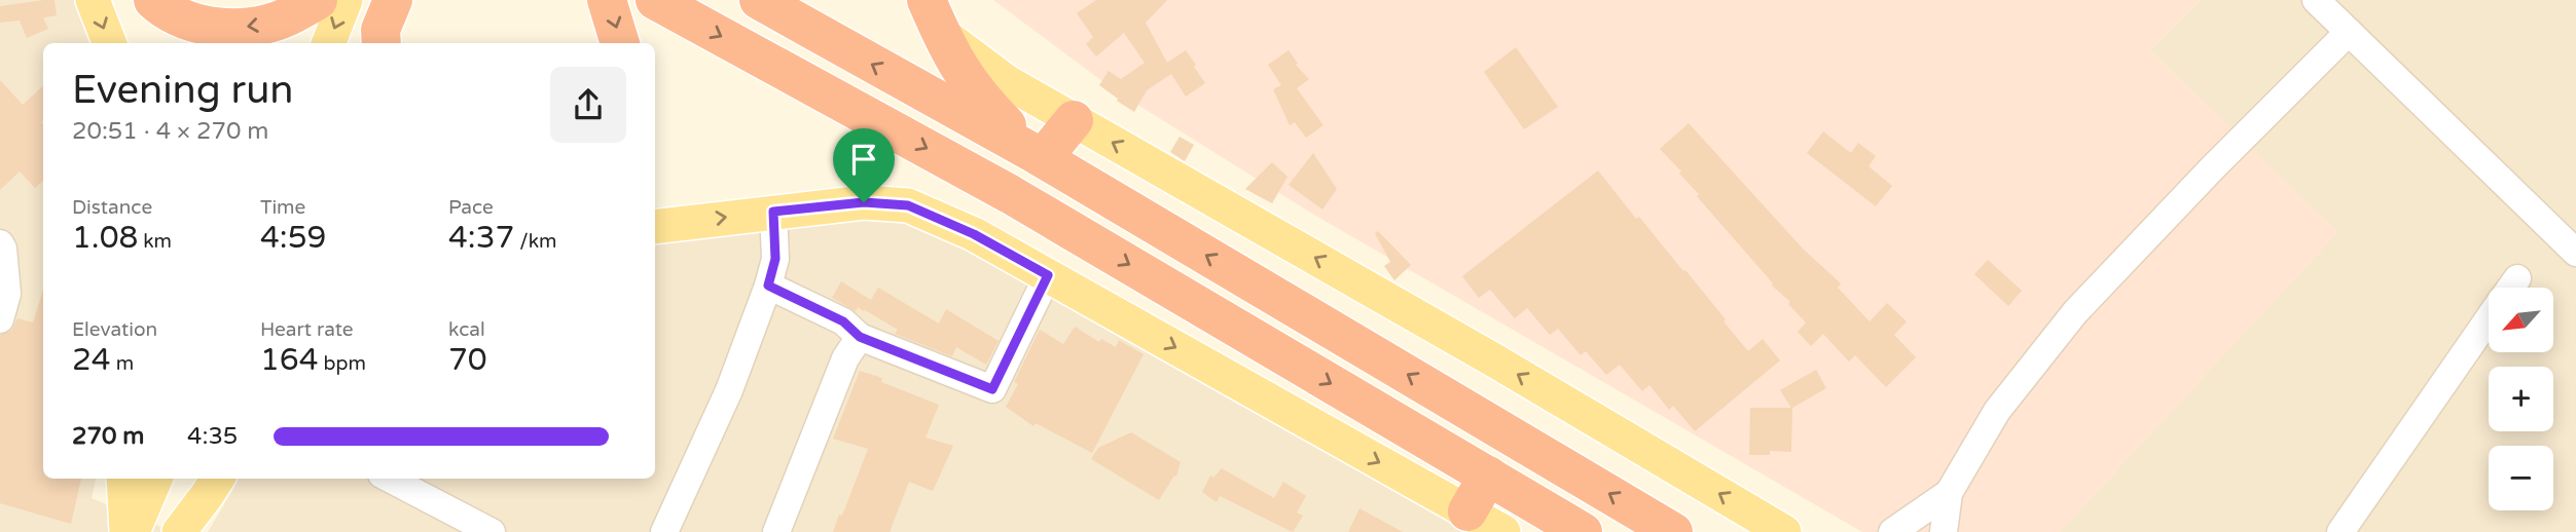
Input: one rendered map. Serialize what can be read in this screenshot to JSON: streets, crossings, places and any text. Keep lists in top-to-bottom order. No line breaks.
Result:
{"north":"bottom left","page":{"heading":["Evening run","20:51 · 4 × 270 m"],"stats":[["Distance","1.08 km"],["Time","4:59"],["Pace","4:37 /km"],["Elevation","24 m"],["Heart rate","164 bpm"],["kcal","70"]],"map_buttons":["+","−"],"list":[{"name":"270 m","note":"4:35"}]}}
